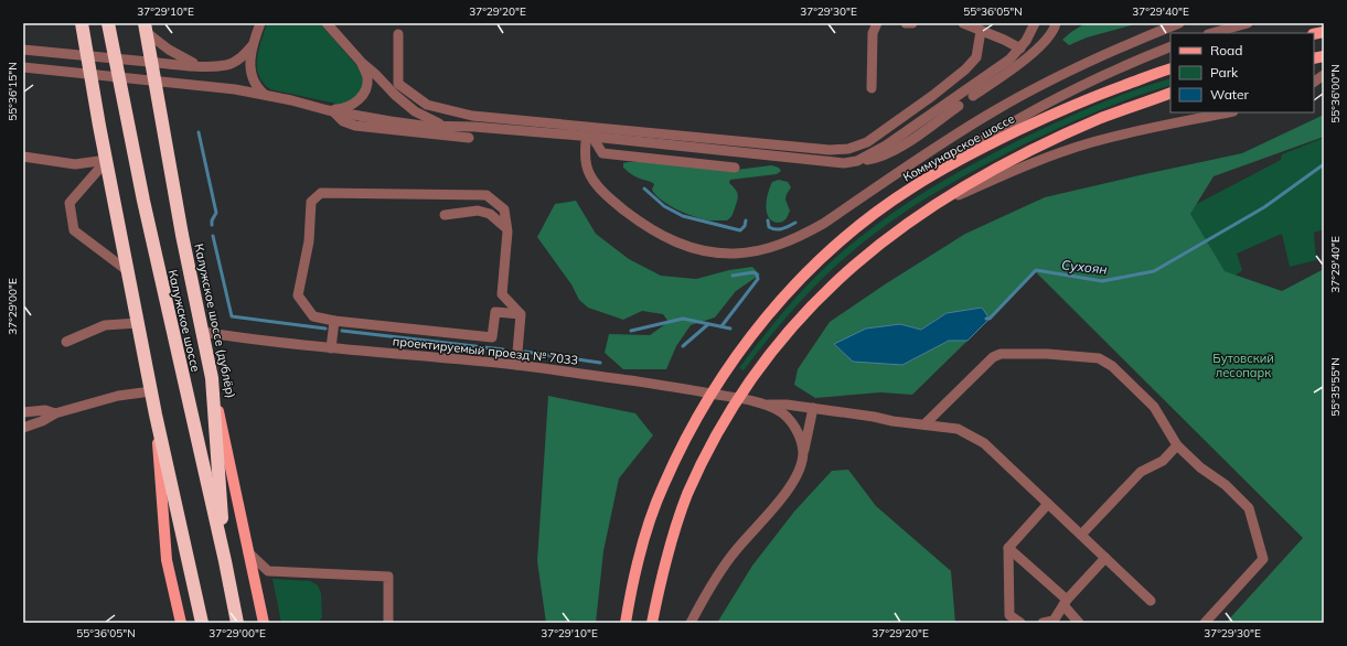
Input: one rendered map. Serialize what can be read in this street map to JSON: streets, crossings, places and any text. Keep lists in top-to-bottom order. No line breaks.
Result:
{"streets":{"highway":["Калужское шоссе","Калужское шоссе (дублёр)"],"main road":["Коммунарское шоссе"],"street":["проектируемый проезд № 7033"]},"crossings":[["Коммунарское шоссе","проектируемый проезд № 7033"],["Калужское шоссе (дублёр)","проектируемый проезд № 7033"]],"water":["Сухоян"],"parks":["Бутовский лесопарк"],"legend":["Road","Park","Water"],"coordinates":["37°29'10\"E","37°29'20\"E","37°29'30\"E","55°36'05\"N","37°29'40\"E","55°36'15\"N","55°36'00\"N","37°29'00\"E","55°35'55\"N"]}
